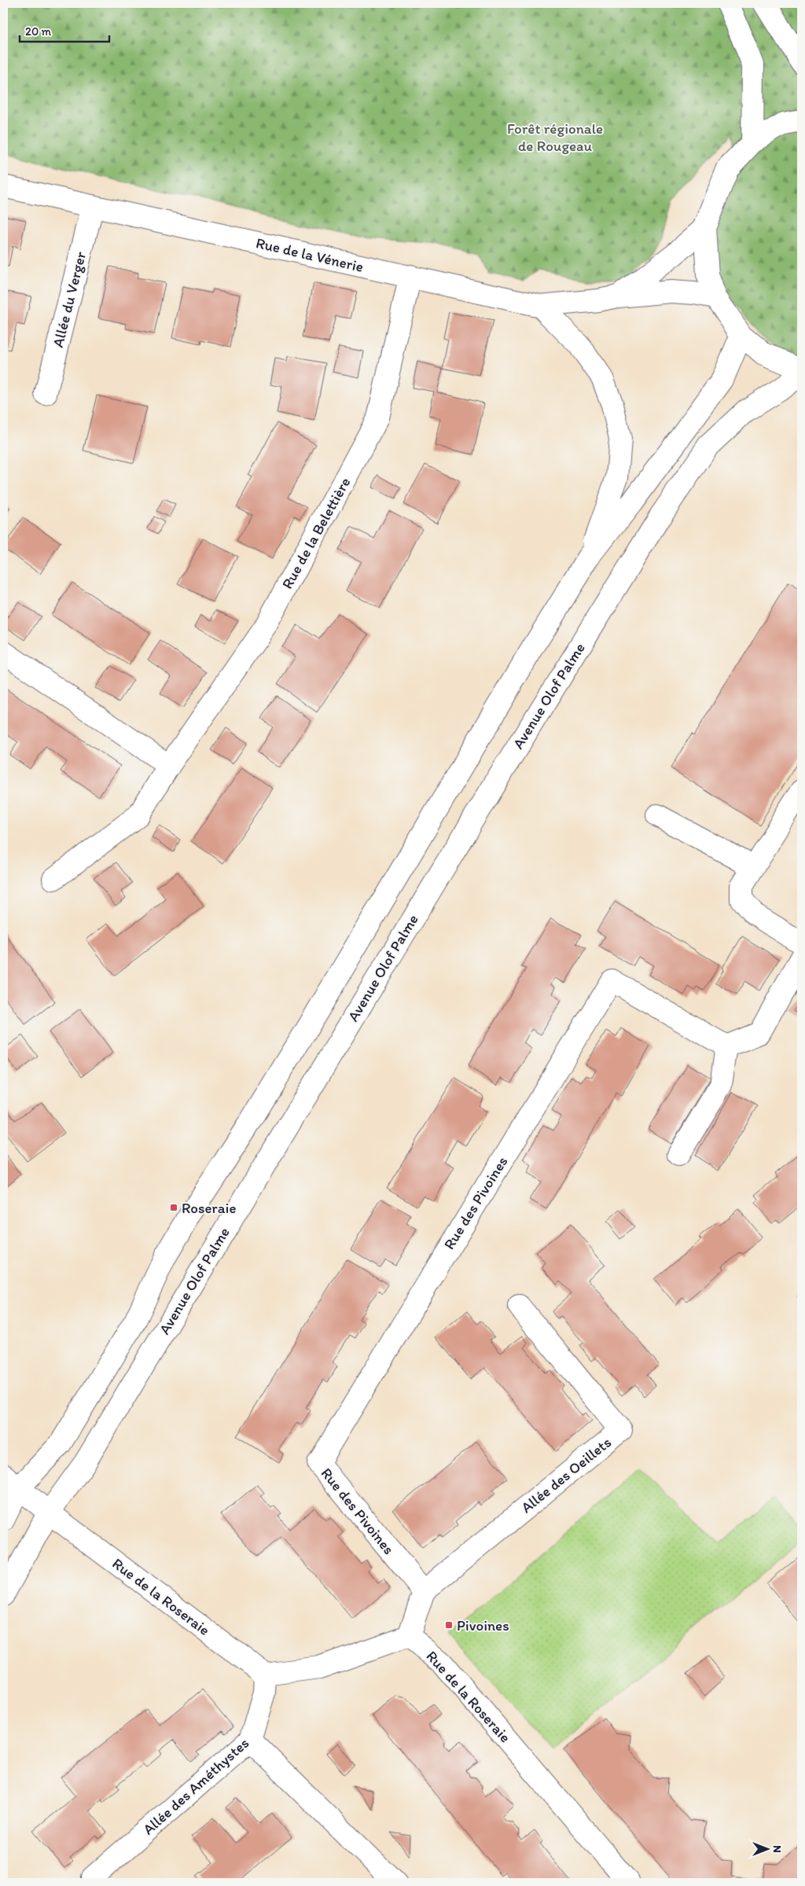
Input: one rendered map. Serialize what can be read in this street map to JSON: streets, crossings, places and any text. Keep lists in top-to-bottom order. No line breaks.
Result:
{"streets":{"street":["Rue de la Vénerie","Allée du Verger","Rue de la Belettière","Avenue Olof Palme","Rue des Pivoines","Allée des Oeillets","Rue de la Roseraie","Allée des Améthystes"]},"crossings":[["Rue de la Vénerie","Allée du Verger"],["Rue de la Vénerie","Rue de la Belettière"],["Avenue Olof Palme","Rue de la Roseraie"],["Rue des Pivoines","Allée des Oeillets"],["Rue de la Roseraie","Allée des Améthystes"]],"parks":["Forêt régionale de Rougeau"],"places":{"transit":["Roseraie","Pivoines"]},"scale_bar":"20 m","north":"right"}
